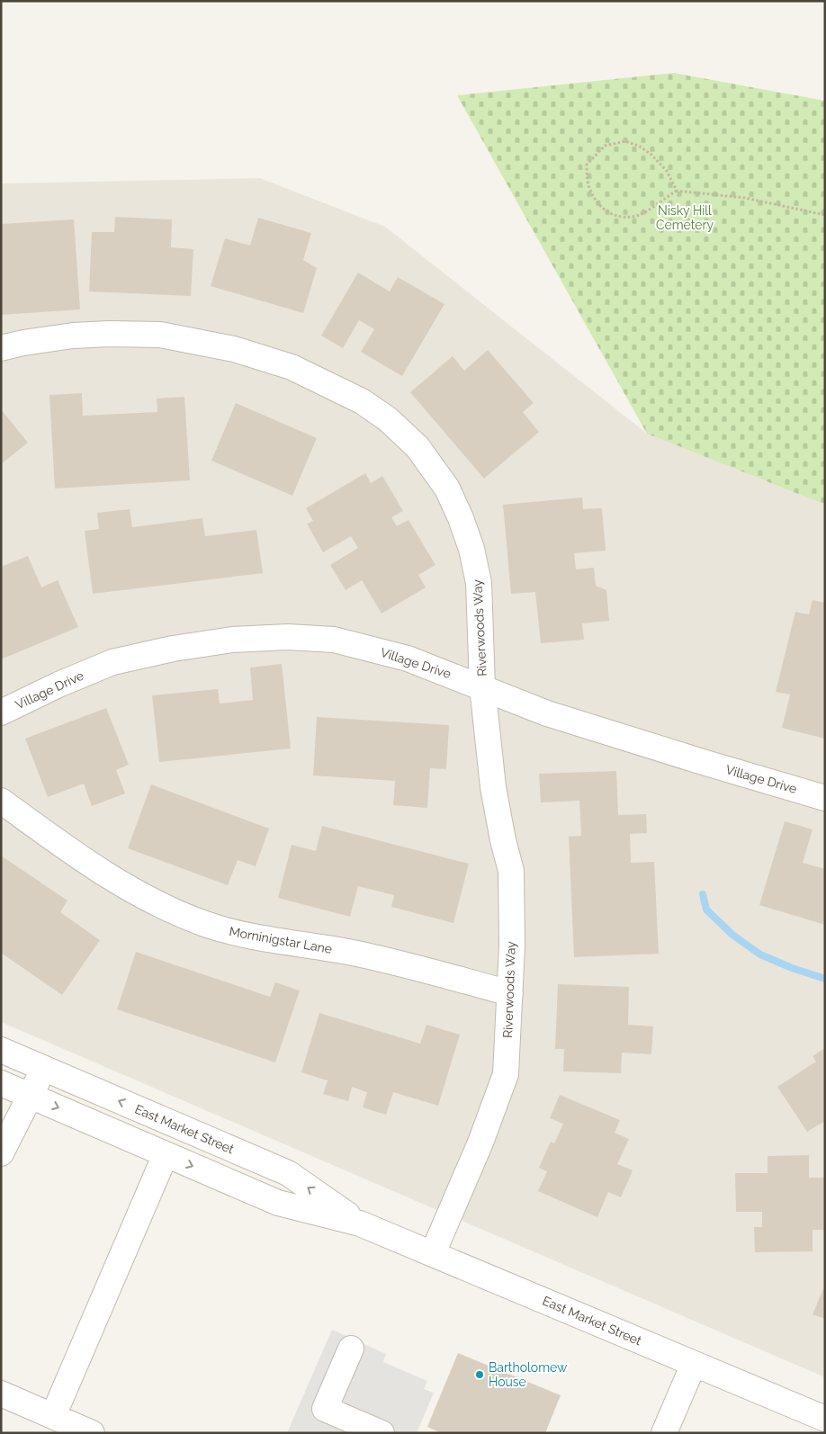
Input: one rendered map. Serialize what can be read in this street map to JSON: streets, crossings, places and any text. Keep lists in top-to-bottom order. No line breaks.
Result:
{"streets":{"street":["Riverwoods Way","Village Drive","Morninigstar Lane","East Market Street"]},"crossings":[["Riverwoods Way","Village Drive"],["Riverwoods Way","Morninigstar Lane"],["Riverwoods Way","East Market Street"]],"parks":["Nisky Hill Cemetery"],"places":["Bartholomew House"]}
